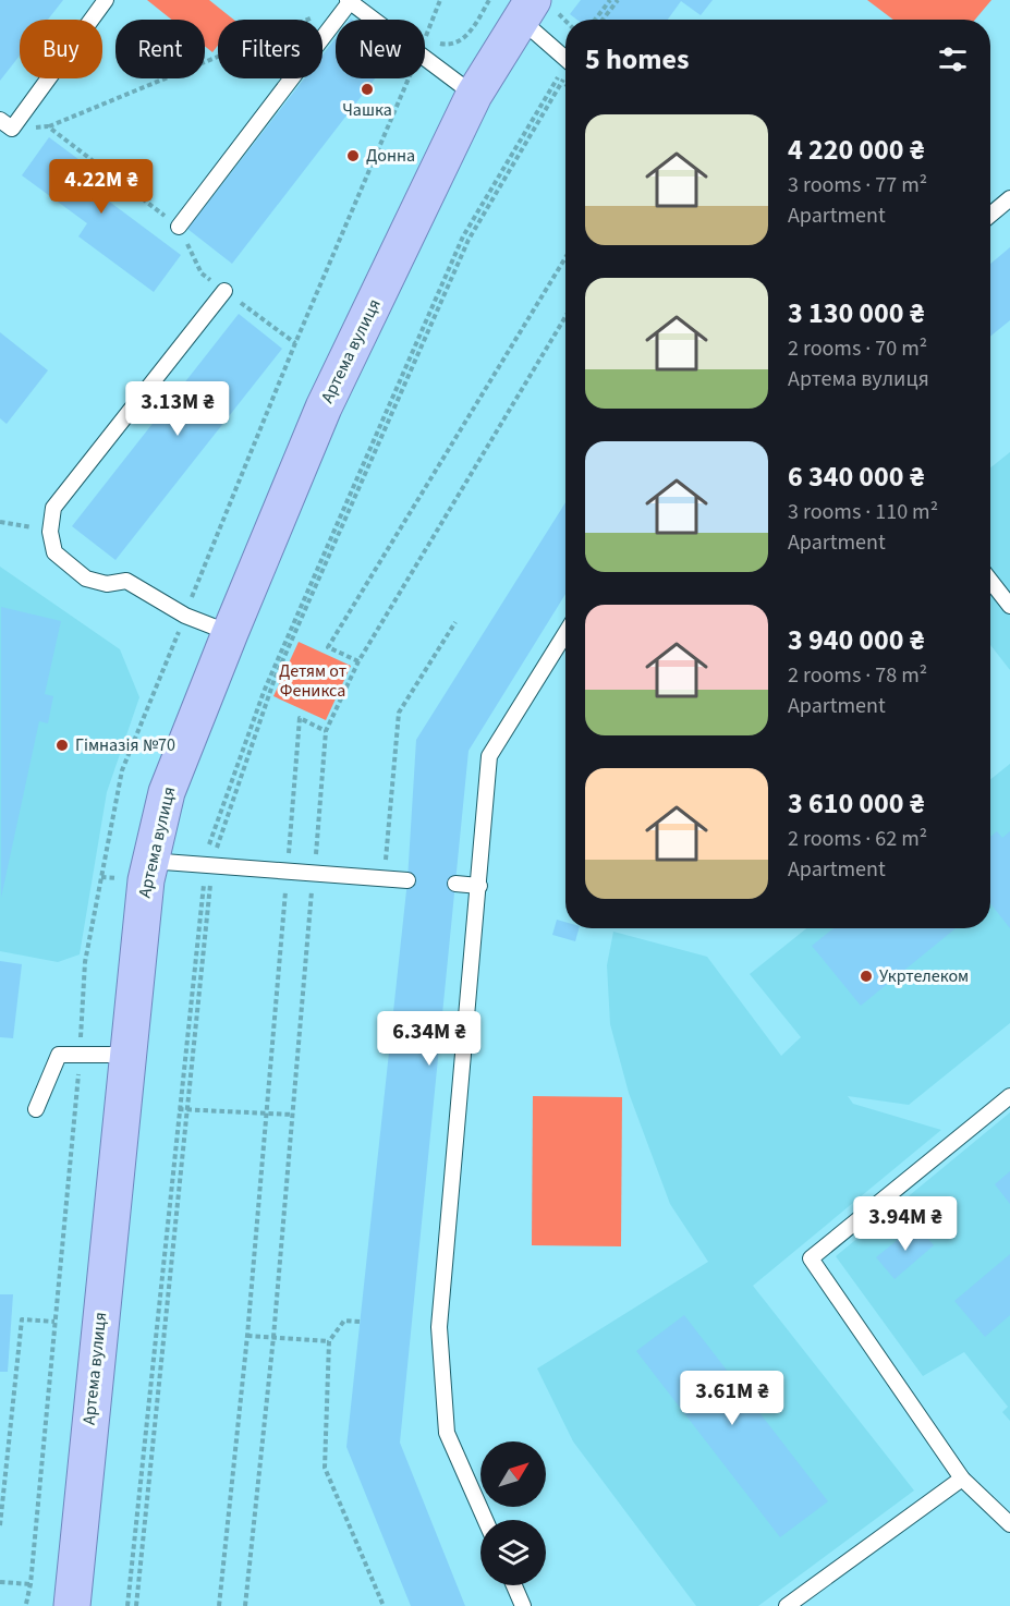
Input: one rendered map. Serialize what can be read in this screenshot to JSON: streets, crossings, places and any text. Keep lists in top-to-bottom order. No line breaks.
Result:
{"streets":{"main road":["Артема вулиця"]},"parks":["Детям от Феникса"],"places":["Чашка","Донна","Гімназія №70","Укртелеком"],"north":"top right","page":{"chip":["Buy","Rent","Filters","New"],"heading":"5 homes","list":[{"name":"4 220 000 ₴","note":"3 rooms · 77 m² · Apartment"},{"name":"3 130 000 ₴","note":"2 rooms · 70 m² · Артема вулиця"},{"name":"6 340 000 ₴","note":"3 rooms · 110 m² · Apartment"},{"name":"3 940 000 ₴","note":"2 rooms · 78 m² · Apartment"},{"name":"3 610 000 ₴","note":"2 rooms · 62 m² · Apartment"}],"price":["4.22M ₴","3.13M ₴","6.34M ₴","3.94M ₴","3.61M ₴"]}}
